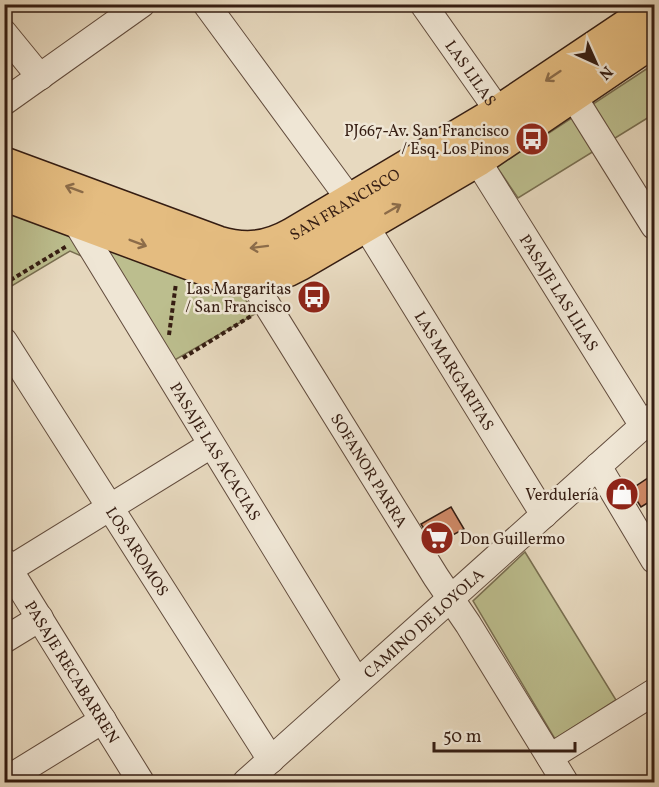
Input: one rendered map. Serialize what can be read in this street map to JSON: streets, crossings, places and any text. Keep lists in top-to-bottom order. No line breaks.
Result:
{"streets":{"main road":["SAN FRANCISCO"],"street":["LAS LILAS","PASAJE LAS LILAS","LAS MARGARITAS","PASAJE LAS ACACIAS","SOFANOR PARRA","LOS AROMOS","CAMINO DE LOYOLA","PASAJE RECABARREN"]},"crossings":[["LAS LILAS","SAN FRANCISCO"],["SAN FRANCISCO","PASAJE LAS LILAS"],["SAN FRANCISCO","LAS MARGARITAS"],["SAN FRANCISCO","PASAJE LAS ACACIAS"],["SAN FRANCISCO","SOFANOR PARRA"],["PASAJE LAS LILAS","CAMINO DE LOYOLA"],["LAS MARGARITAS","CAMINO DE LOYOLA"],["PASAJE LAS ACACIAS","CAMINO DE LOYOLA"],["SOFANOR PARRA","CAMINO DE LOYOLA"],["LOS AROMOS","CAMINO DE LOYOLA"]],"places":{"bus stop":["PJ667-Av. San Francisco / Esq. Los Pinos","Las Margaritas / San Francisco"],"shop":["Verdulería"],"supermarket":["Don Guillermo"]},"scale_bar":"50 m","north":"bottom right"}
